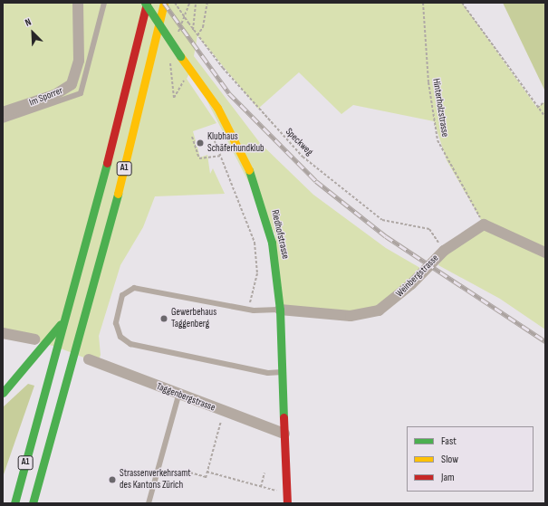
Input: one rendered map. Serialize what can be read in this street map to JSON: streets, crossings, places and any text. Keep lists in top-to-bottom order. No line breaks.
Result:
{"streets":{"main road":["A1","Riedhofstrasse"],"street":["Im Sporrer","Weinbergstrasse","Taggenbergstrasse"],"path":["Hinterholzstrasse","Speckweg"]},"crossings":[["Hinterholzstrasse","Weinbergstrasse"],["Speckweg","Weinbergstrasse"],["A1","Riedhofstrasse"],["Riedhofstrasse","Weinbergstrasse"],["Riedhofstrasse","Taggenbergstrasse"]],"places":["Klubhaus Schäferhundklub","Gewerbehaus Taggenberg","Strassenverkehrsamt des Kantons Zürich"],"legend":["Fast","Slow","Jam"],"north":"top left"}
